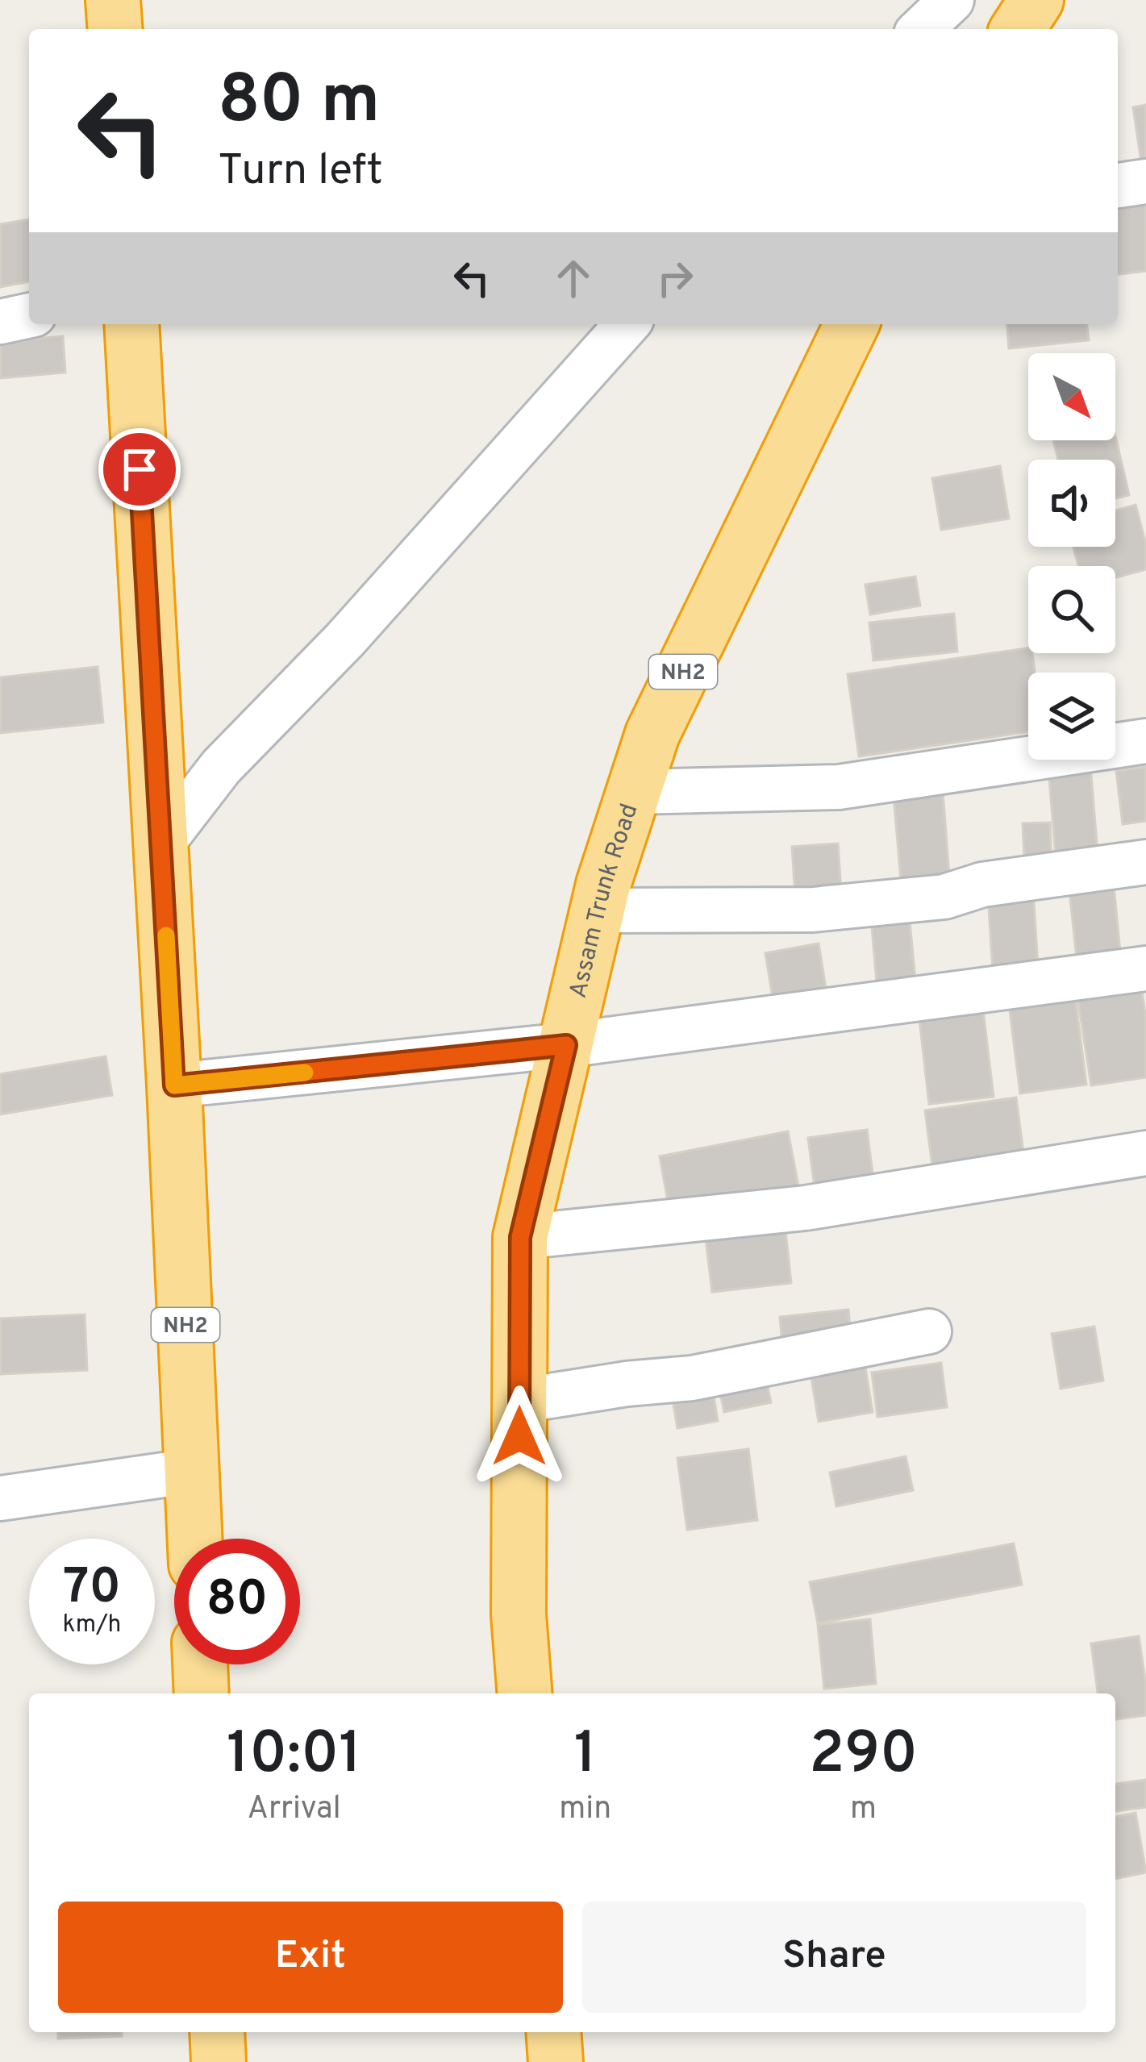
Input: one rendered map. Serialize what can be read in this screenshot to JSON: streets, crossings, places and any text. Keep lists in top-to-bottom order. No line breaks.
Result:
{"streets":{"highway":["NH2","Assam Trunk Road"]},"north":"bottom right","page":{"turn":["80 m","Turn left"],"speed":"70 km/h","limit":"80","eta":["10:01","Arrival","1","min","290","m"],"buttons":["Exit","Share"]}}
